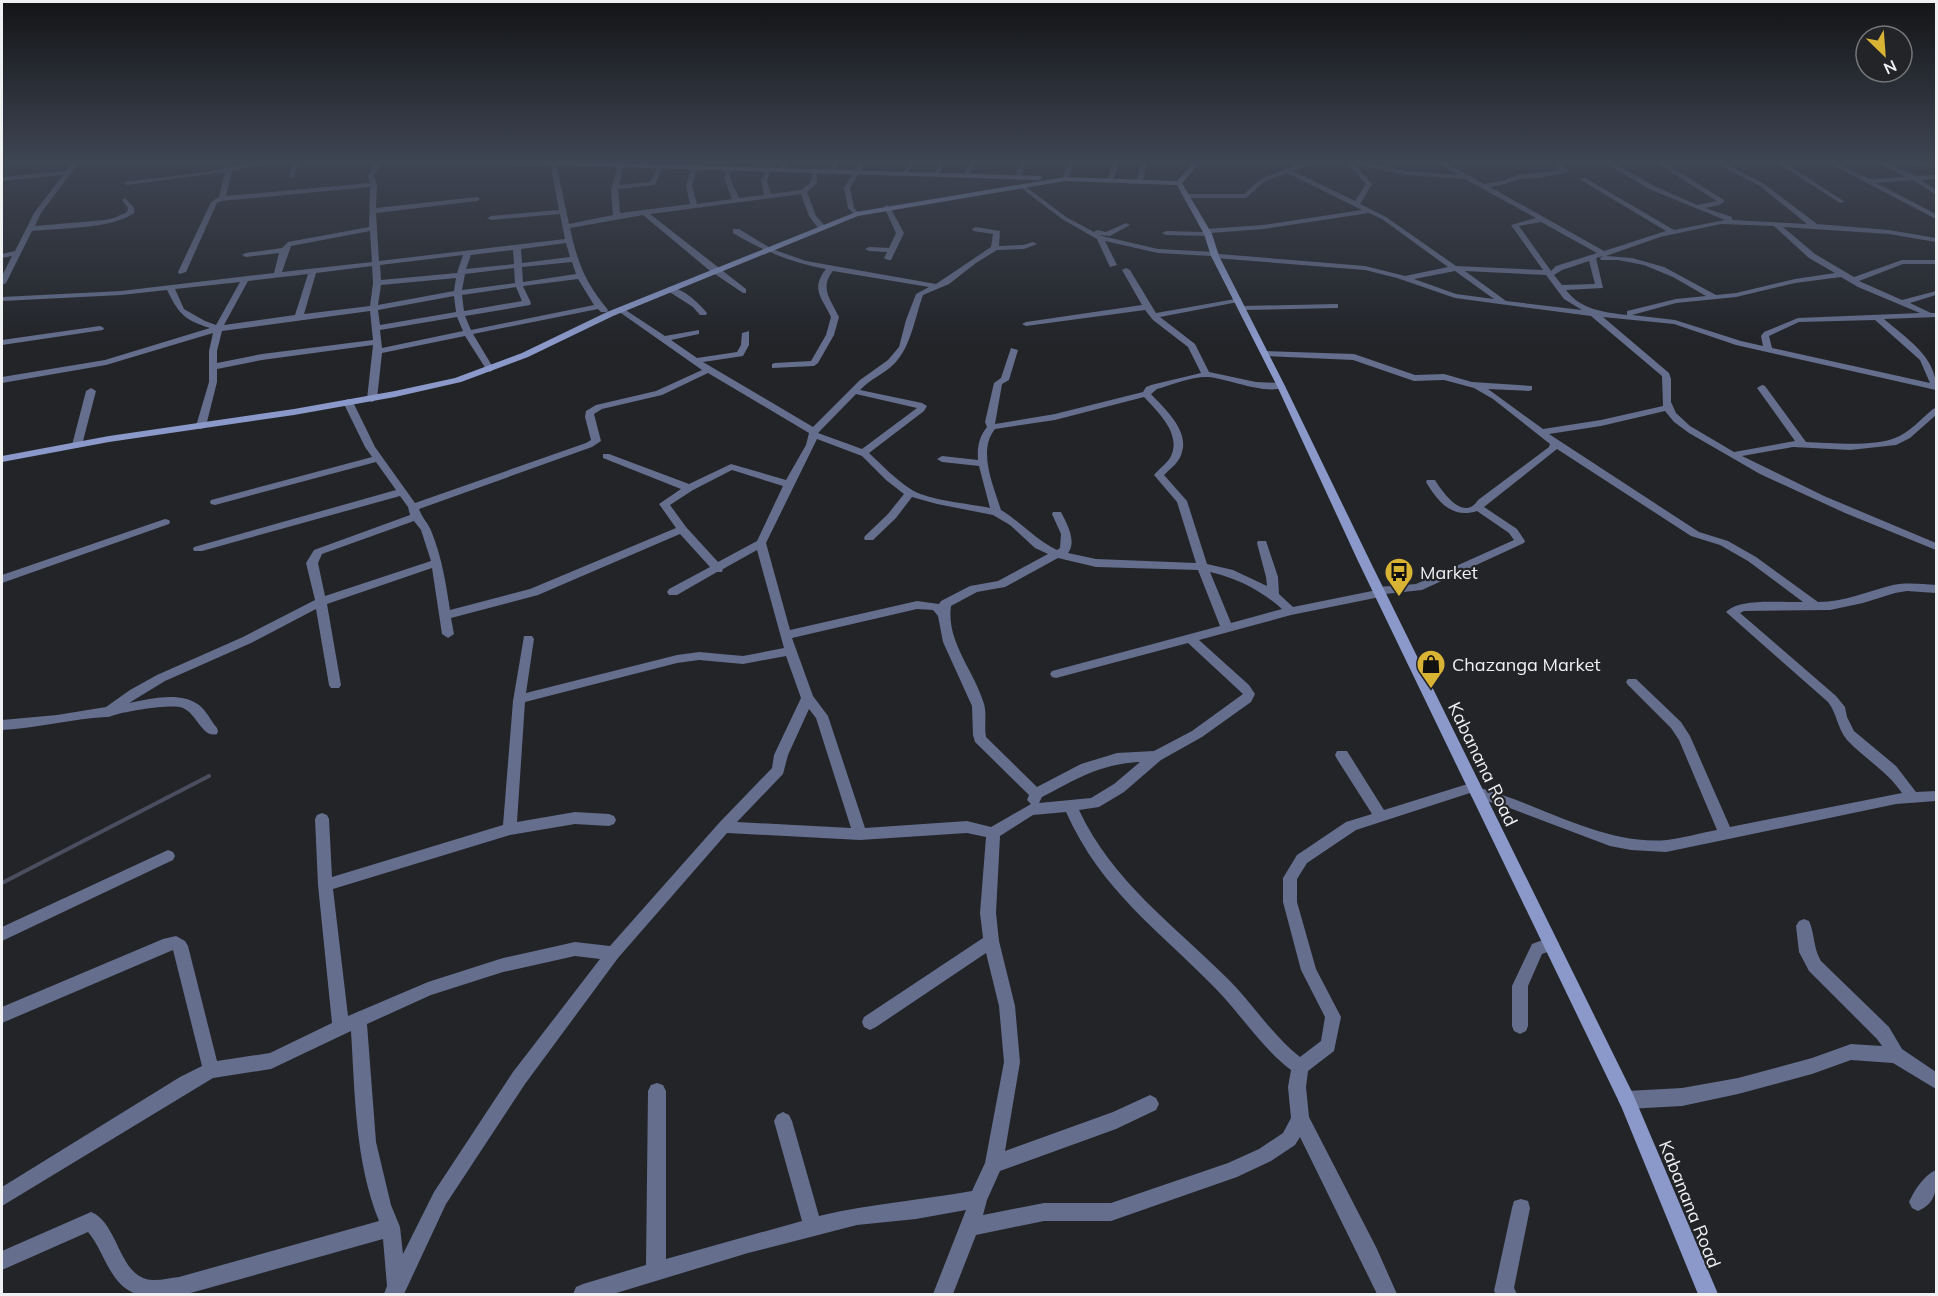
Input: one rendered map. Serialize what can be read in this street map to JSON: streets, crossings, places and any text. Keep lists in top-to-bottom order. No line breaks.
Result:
{"streets":{"street":["Kabanana Road"]},"places":{"bus stop":["Market"],"shop":["Chazanga Market"]},"north":"bottom right"}
